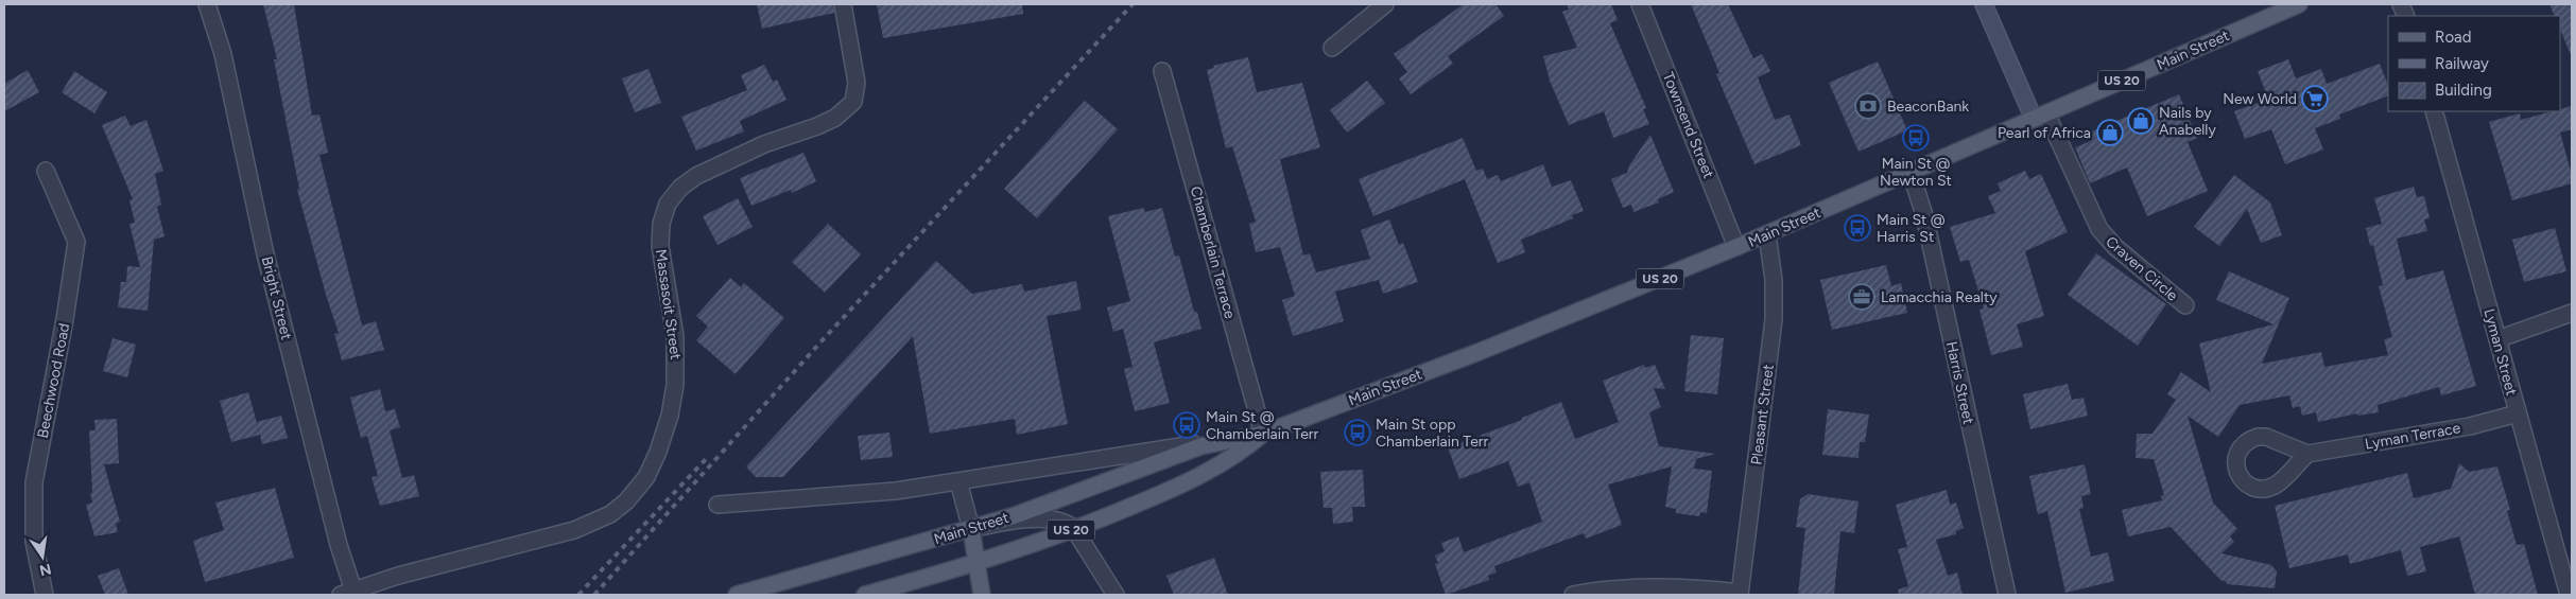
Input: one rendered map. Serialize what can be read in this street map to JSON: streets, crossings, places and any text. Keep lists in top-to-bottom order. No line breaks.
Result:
{"streets":{"main road":["Main Street","US 20"],"street":["Townsend Street","Chamberlain Terrace","Craven Circle","Bright Street","Massasoit Street","Lyman Street","Beechwood Road","Harris Street","Pleasant Street","Lyman Terrace"]},"crossings":[["Main Street","Townsend Street"],["Main Street","Chamberlain Terrace"],["Main Street","Craven Circle"],["Main Street","Harris Street"],["Main Street","Pleasant Street"],["Bright Street","Massasoit Street"],["Lyman Street","Lyman Terrace"]],"places":{"supermarket":["New World"],"bank":["BeaconBank"],"shop":["Nails by Anabelly","Pearl of Africa"],"bus stop":["Main St @ Newton St","Main St @ Harris St","Main St @ Chamberlain Terr","Main St opp Chamberlain Terr"],"office":["Lamacchia Realty"]},"legend":["Road","Railway","Building"],"north":"bottom"}
